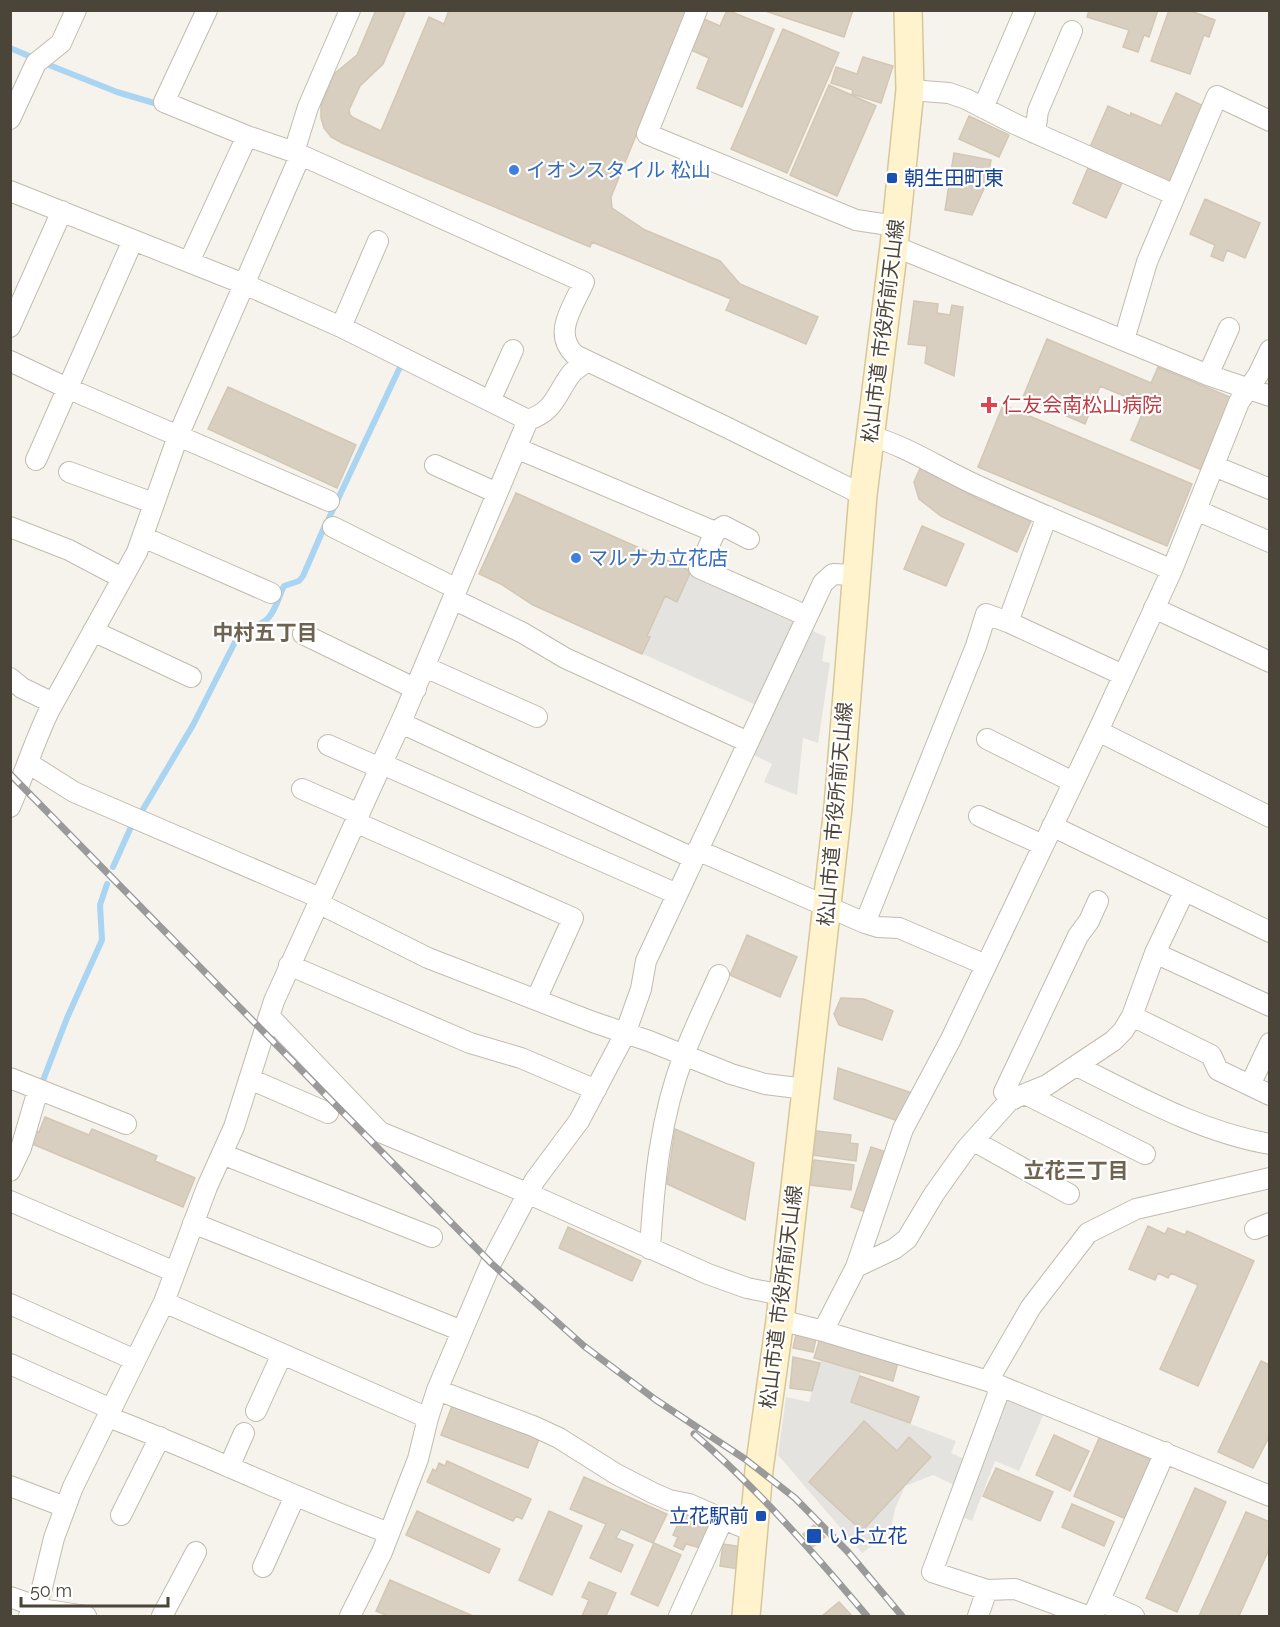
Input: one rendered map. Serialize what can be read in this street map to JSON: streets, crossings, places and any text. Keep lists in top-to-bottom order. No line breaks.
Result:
{"streets":{"street":["松山市道 市役所前天山線"]},"districts":["中村五丁目","立花三丁目"],"places":{"other":["イオンスタイル 松山","マルナカ立花店"],"transit":["朝生田町東","立花駅前","いよ立花"],"health":["仁友会南松山病院"]},"scale_bar":"50 m"}
